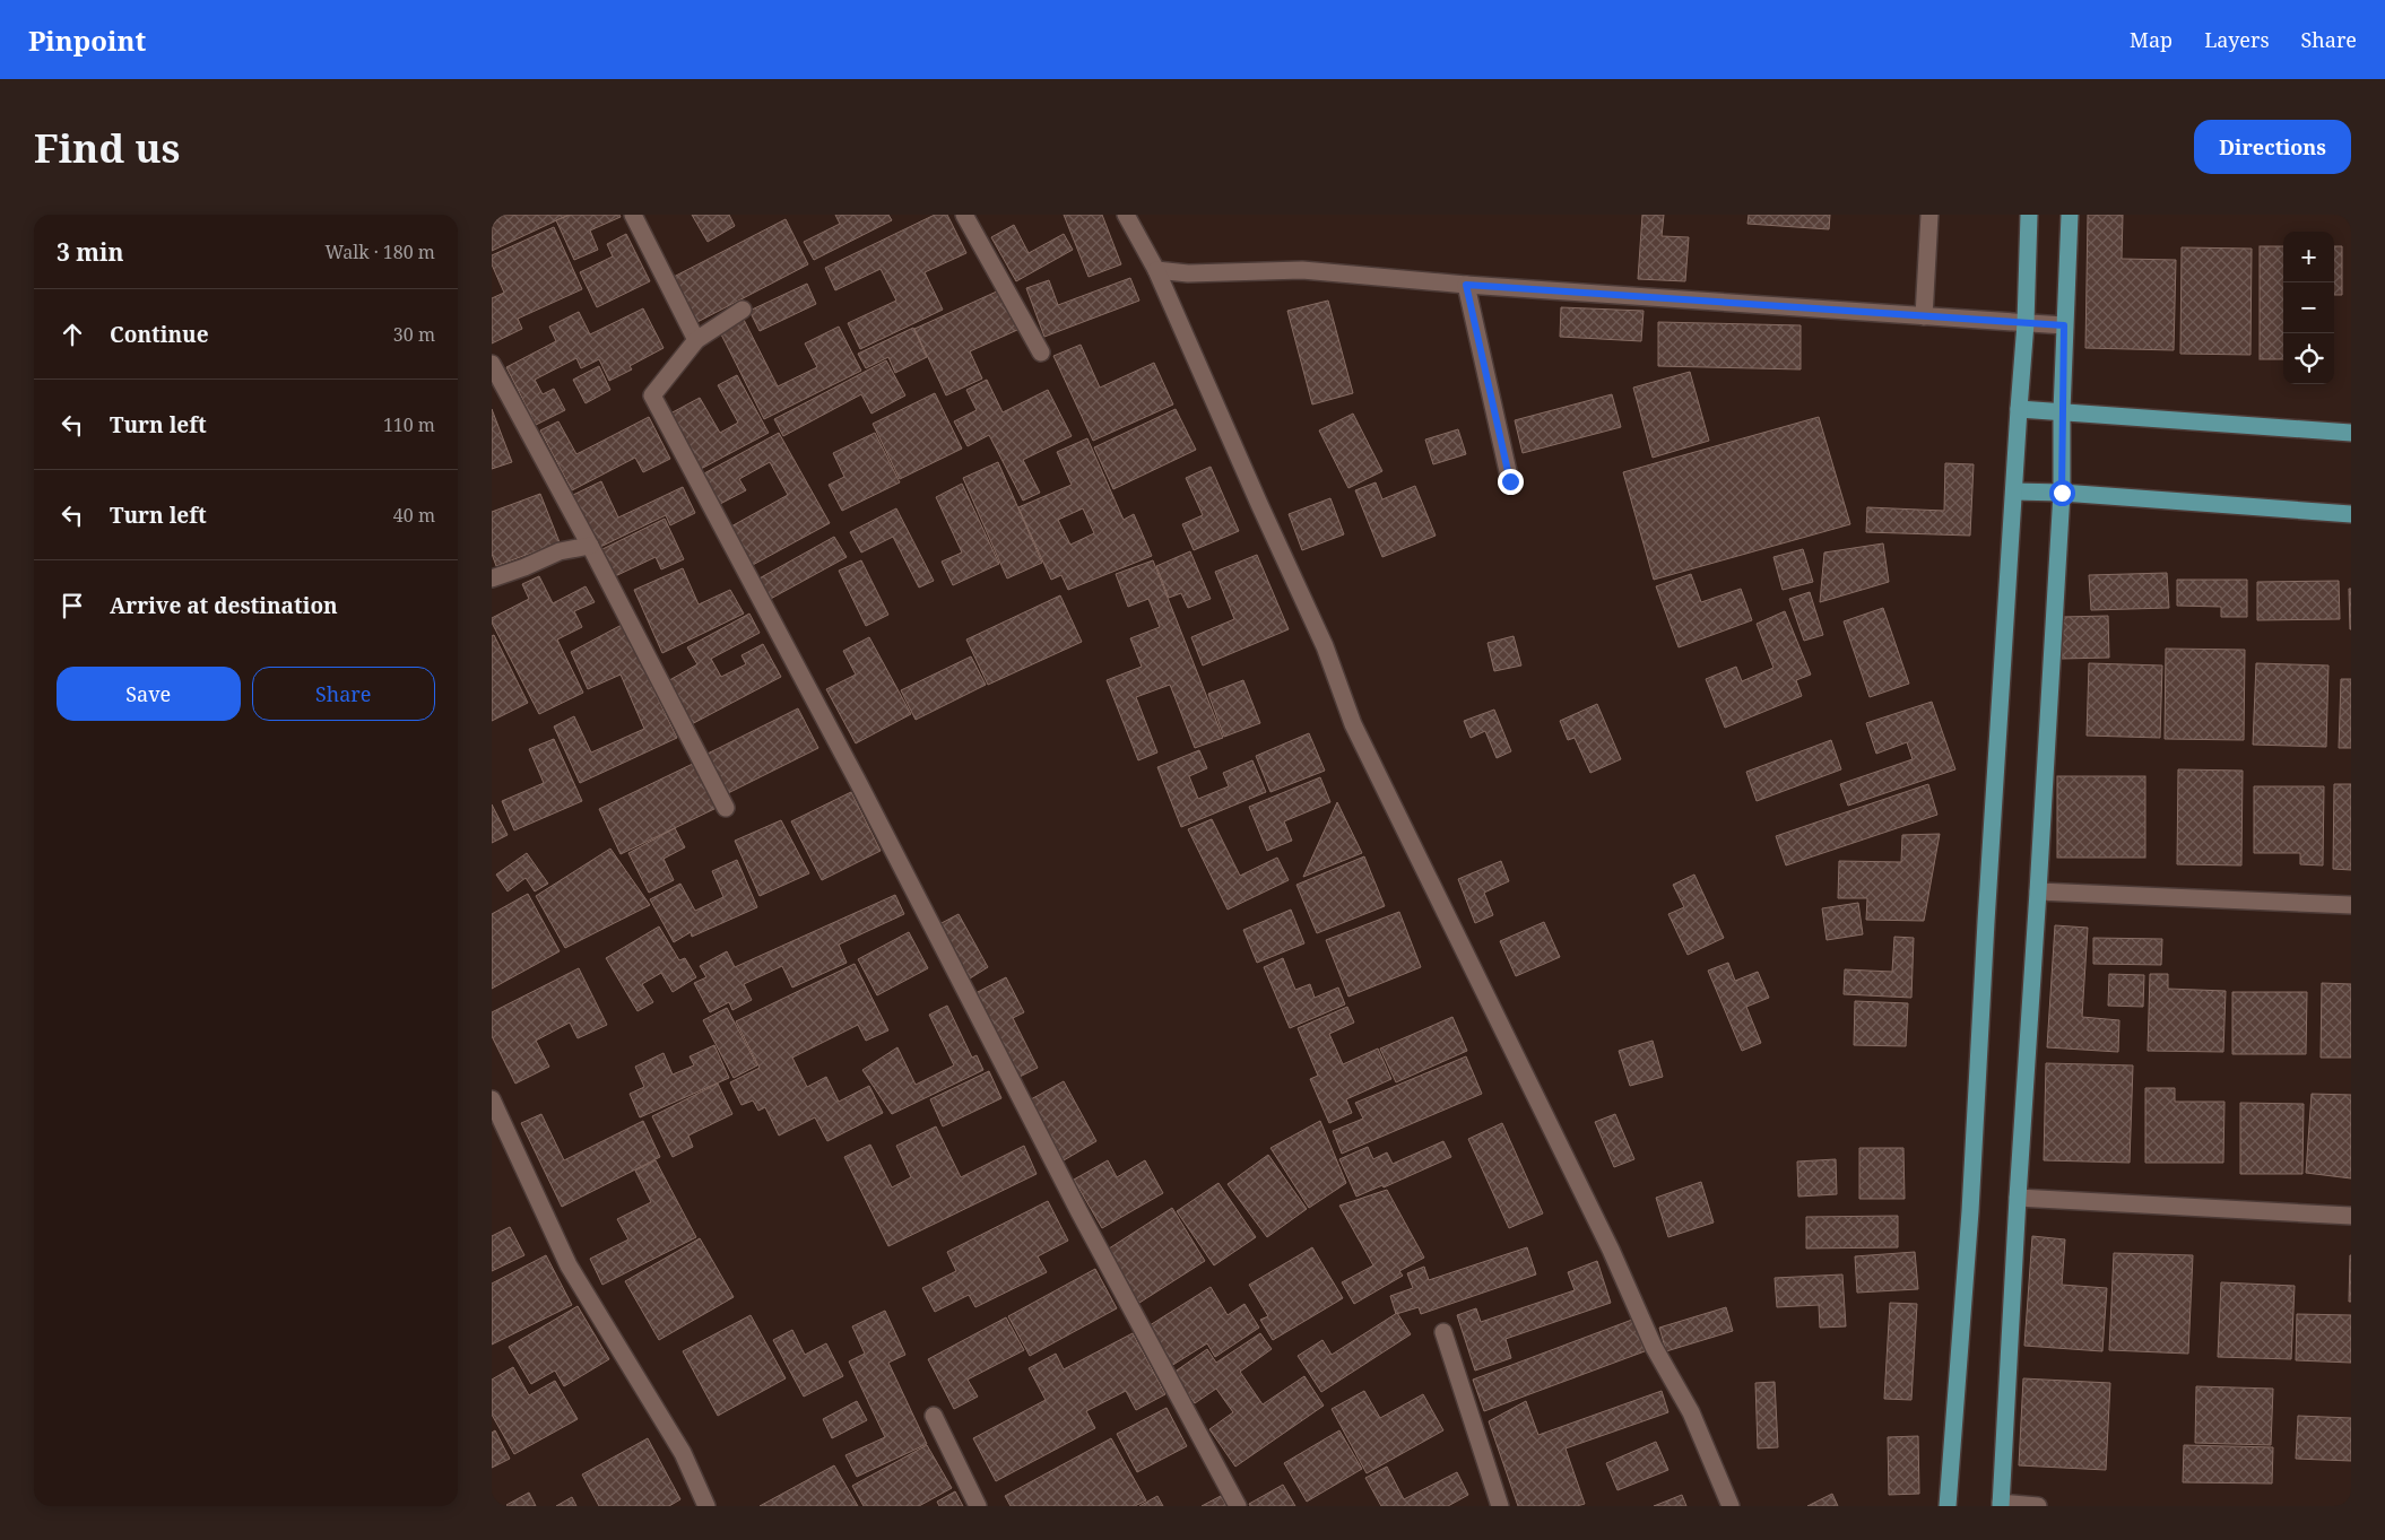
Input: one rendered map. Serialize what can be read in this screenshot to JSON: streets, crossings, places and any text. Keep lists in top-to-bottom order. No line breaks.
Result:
{"page":{"header":"Pinpoint","nav":["Map","Layers","Share"],"buttons":["Directions",["Save","Share"]],"title":"Find us","heading":["3 min","Walk · 180 m"],"map_buttons":["+","−"],"list":[["Continue","30 m"],["Turn left","110 m"],["Turn left","40 m"],"Arrive at destination"]}}
